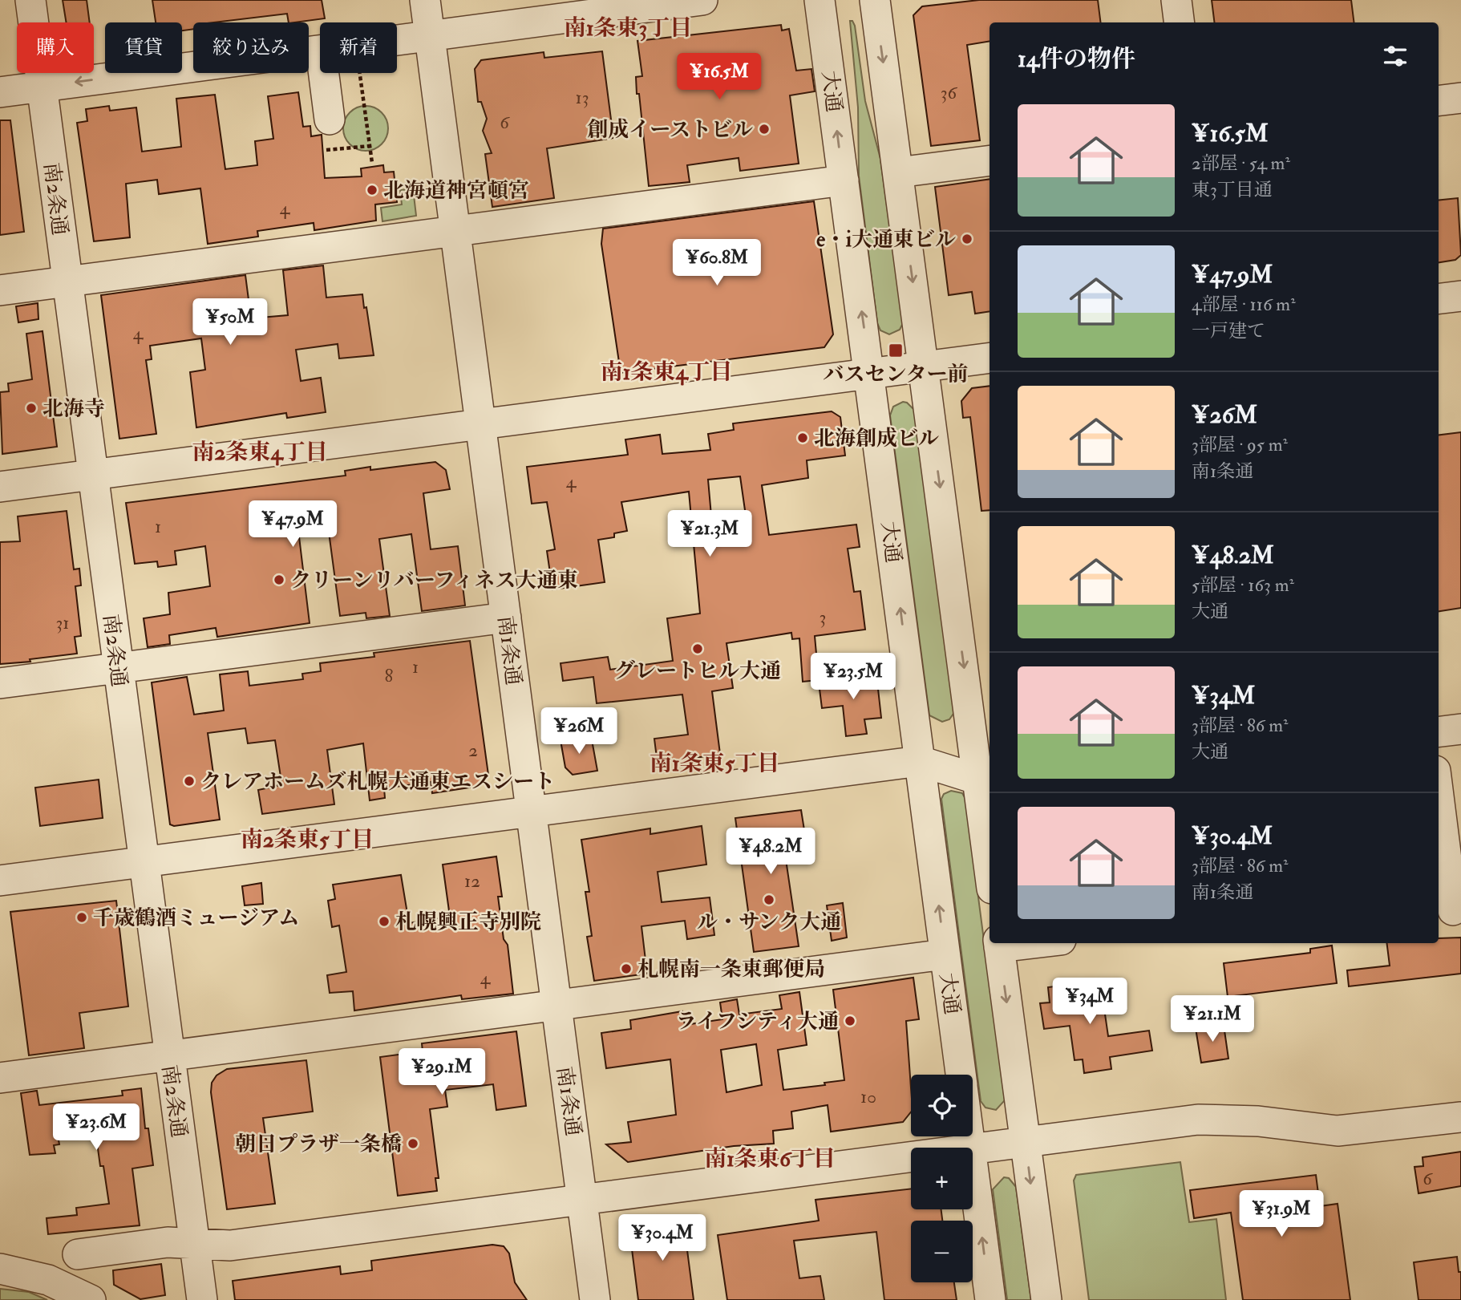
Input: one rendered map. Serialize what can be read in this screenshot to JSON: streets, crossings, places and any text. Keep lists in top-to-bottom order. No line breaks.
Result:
{"streets":{"street":["大通","南2条通","南1条通"]},"districts":["南1条東3丁目","南1条東4丁目","南2条東4丁目","南1条東5丁目","南2条東5丁目","南1条東6丁目"],"places":{"other":["創成イーストビル","北海道神宮頓宮","e・i大通東ビル","北海寺","北海創成ビル","クリーンリバーフィネス大通東","グレートヒル大通","クレアホームズ札幌大通東エスシート","ル・サンク大通","千歳鶴酒ミュージアム","札幌興正寺別院","札幌南一条東郵便局","ライフシティ大通","朝日プラザ一条橋"],"transit":["バスセンター前"]},"house_numbers":["36","13","6","4","4","4","1","3","31","1","8","2","12","4","10","6"],"page":{"chip":["購入","賃貸","絞り込み","新着"],"heading":"14件の物件","price":["¥16.5M","¥60.8M","¥50M","¥47.9M","¥21.3M","¥23.5M","¥26M","¥48.2M","¥34M","¥21.1M","¥29.1M","¥23.6M","¥31.9M","¥30.4M"],"list":[{"name":"¥16.5M","note":"2部屋 · 54 m² · 東3丁目通"},{"name":"¥47.9M","note":"4部屋 · 116 m² · 一戸建て"},{"name":"¥26M","note":"3部屋 · 95 m² · 南1条通"},{"name":"¥48.2M","note":"5部屋 · 163 m² · 大通"},{"name":"¥34M","note":"3部屋 · 86 m² · 大通"},{"name":"¥30.4M","note":"3部屋 · 86 m² · 南1条通"}],"map_buttons":["+","−"]}}
